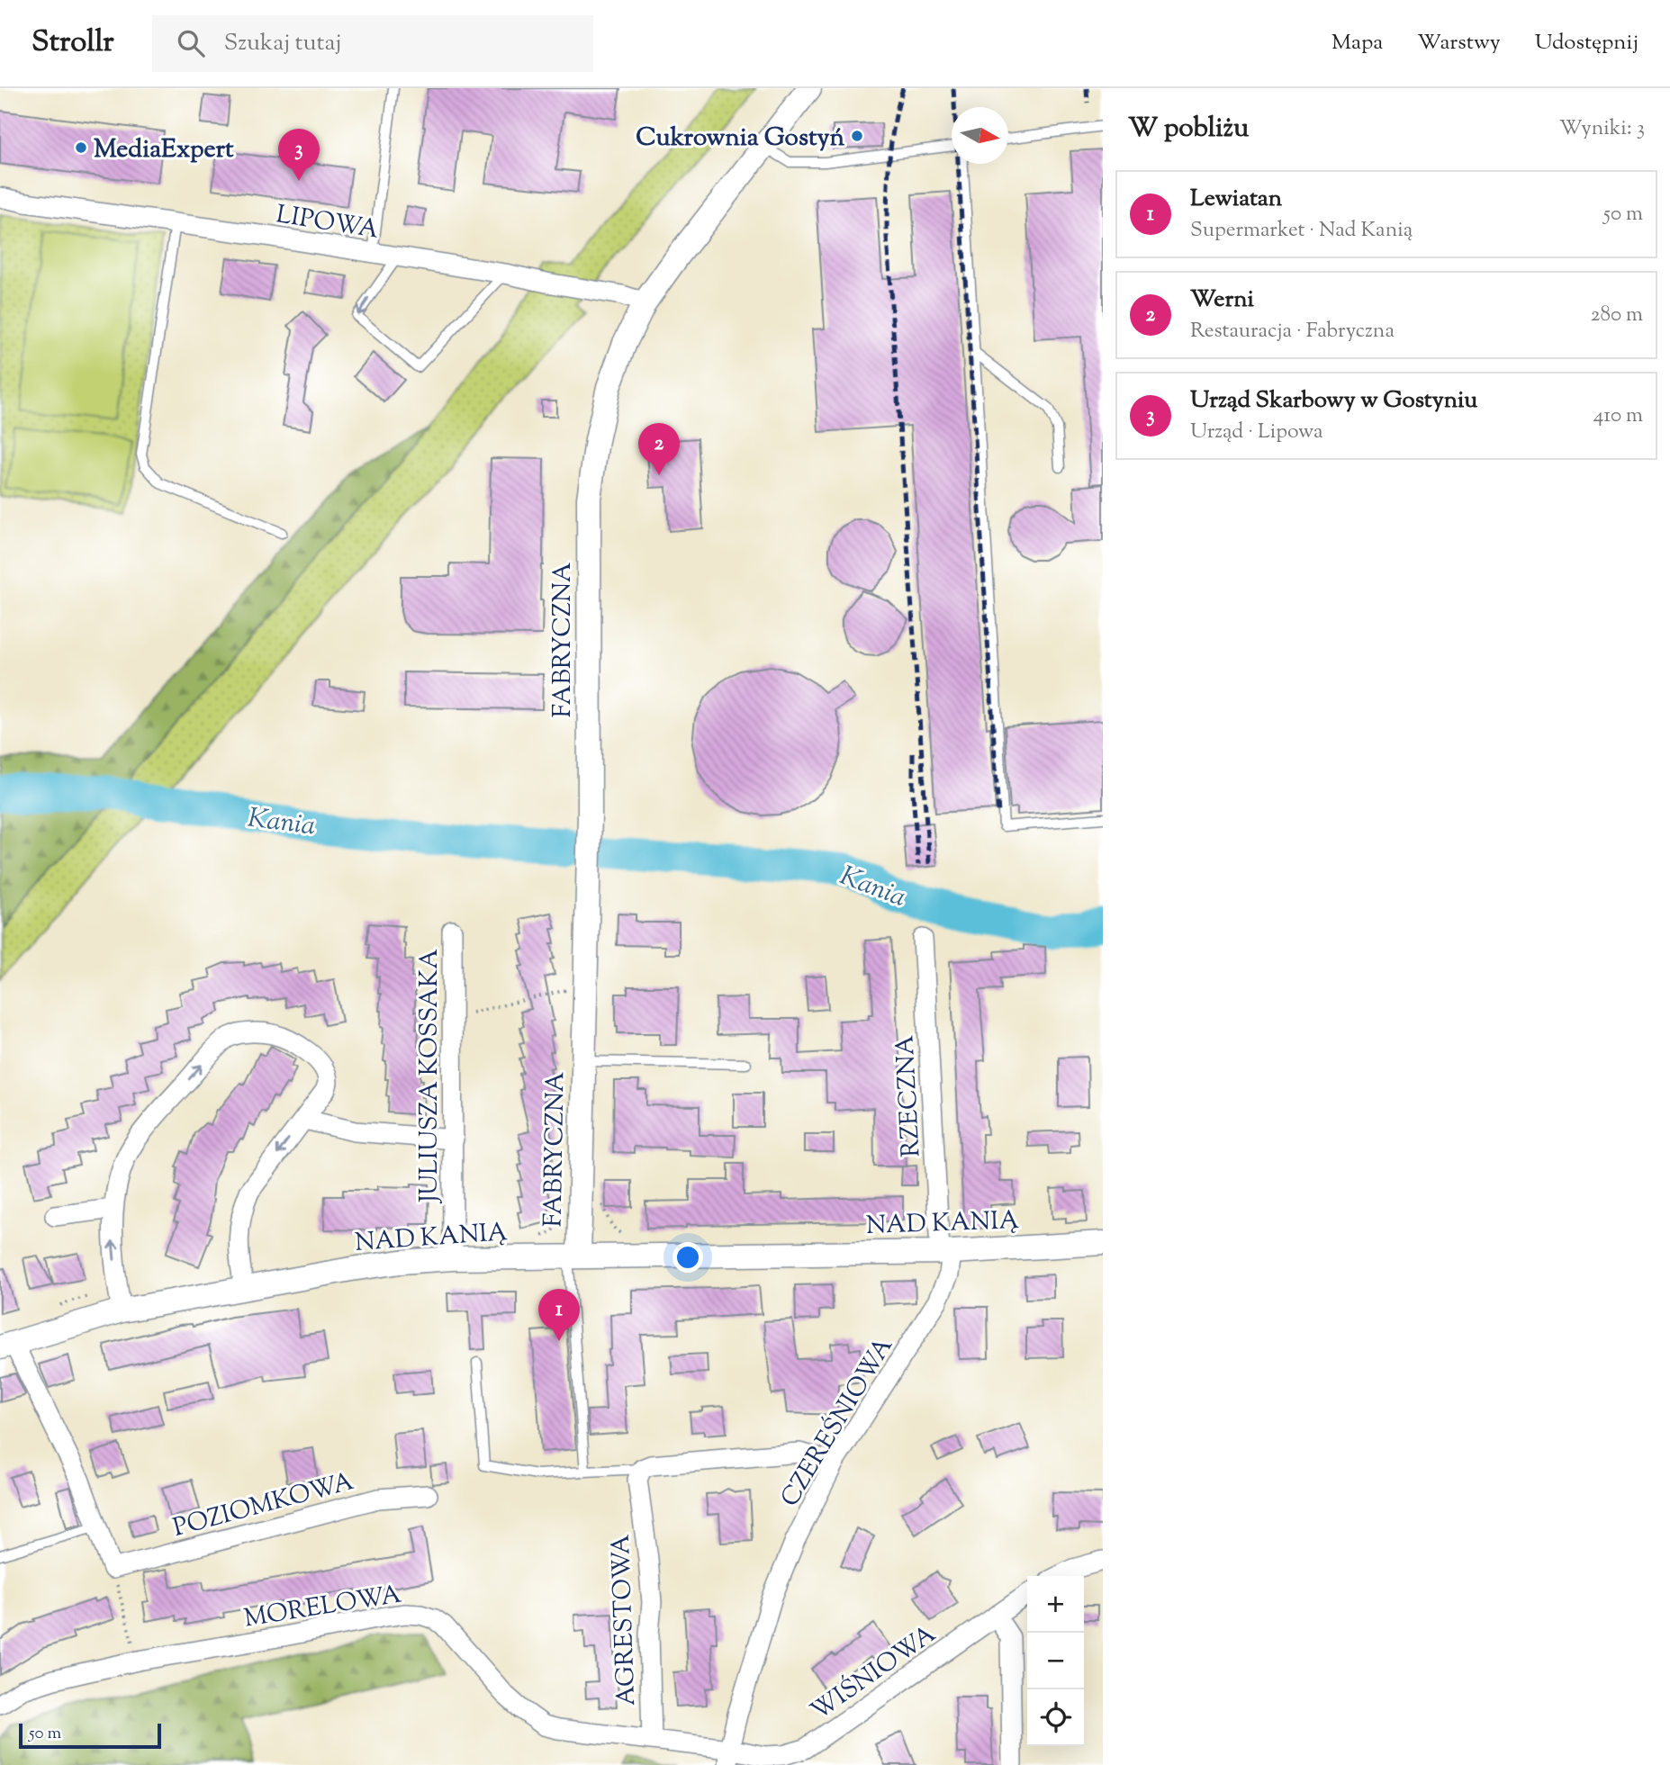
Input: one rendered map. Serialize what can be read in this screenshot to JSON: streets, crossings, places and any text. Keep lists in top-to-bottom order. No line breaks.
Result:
{"streets":{"street":["LIPOWA","FABRYCZNA","JULIUSZA KOSSAKA","RZECZNA","NAD KANIĄ","CZEREŚNIOWA","POZIOMKOWA","MORELOWA","AGRESTOWA","WIŚNIOWA"]},"crossings":[["LIPOWA","FABRYCZNA"],["FABRYCZNA","NAD KANIĄ"],["JULIUSZA KOSSAKA","NAD KANIĄ"],["RZECZNA","NAD KANIĄ"],["RZECZNA","CZEREŚNIOWA"],["NAD KANIĄ","CZEREŚNIOWA"],["CZEREŚNIOWA","MORELOWA"],["CZEREŚNIOWA","WIŚNIOWA"],["MORELOWA","AGRESTOWA"],["MORELOWA","WIŚNIOWA"]],"water":["Kania"],"places":["Cukrownia Gostyń","MediaExpert"],"scale_bar":"50 m","north":"right","page":{"header":"Strollr","search":"Szukaj tutaj","nav":["Mapa","Warstwy","Udostępnij"],"heading":["W pobliżu","Wyniki: 3"],"pins":["3","2","1"],"list":[{"mark":"1","name":"Lewiatan","note":"Supermarket · Nad Kanią","value":"50 m"},{"mark":"2","name":"Werni","note":"Restauracja · Fabryczna","value":"280 m"},{"mark":"3","name":"Urząd Skarbowy w Gostyniu","note":"Urząd · Lipowa","value":"410 m"}],"map_buttons":["+","−"],"scale":"50 m"}}
